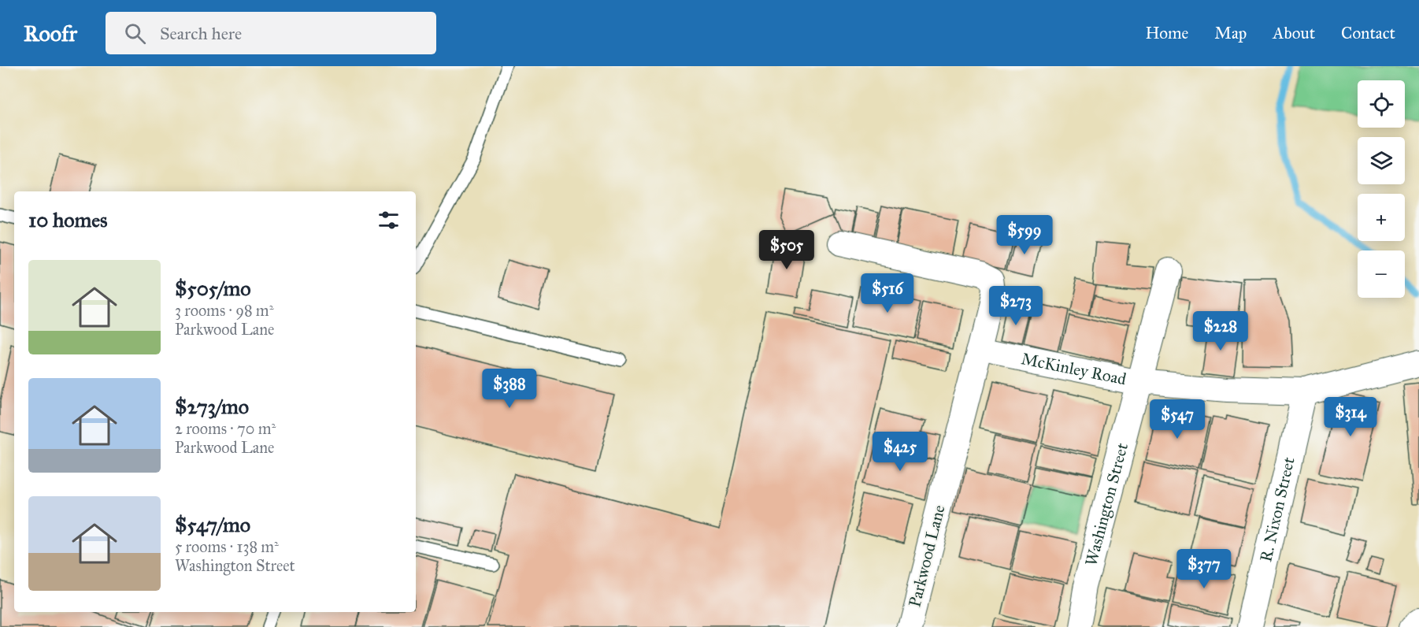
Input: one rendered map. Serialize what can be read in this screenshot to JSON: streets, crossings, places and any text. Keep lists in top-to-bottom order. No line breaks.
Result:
{"streets":{"street":["McKinley Road","Washington Street","R. Nixon Street","Parkwood Lane"]},"crossings":[["McKinley Road","Washington Street"],["McKinley Road","R. Nixon Street"],["McKinley Road","Parkwood Lane"]],"page":{"header":"Roofr","search":"Search here","nav":["Home","Map","About","Contact"],"map_buttons":["+","−"],"heading":"10 homes","price":["$599","$505","$516","$273","$228","$388","$314","$547","$425","$377"],"list":[{"name":"$505/mo","note":"3 rooms · 98 m² · Parkwood Lane"},{"name":"$273/mo","note":"2 rooms · 70 m² · Parkwood Lane"},{"name":"$547/mo","note":"5 rooms · 138 m² · Washington Street"}]}}
